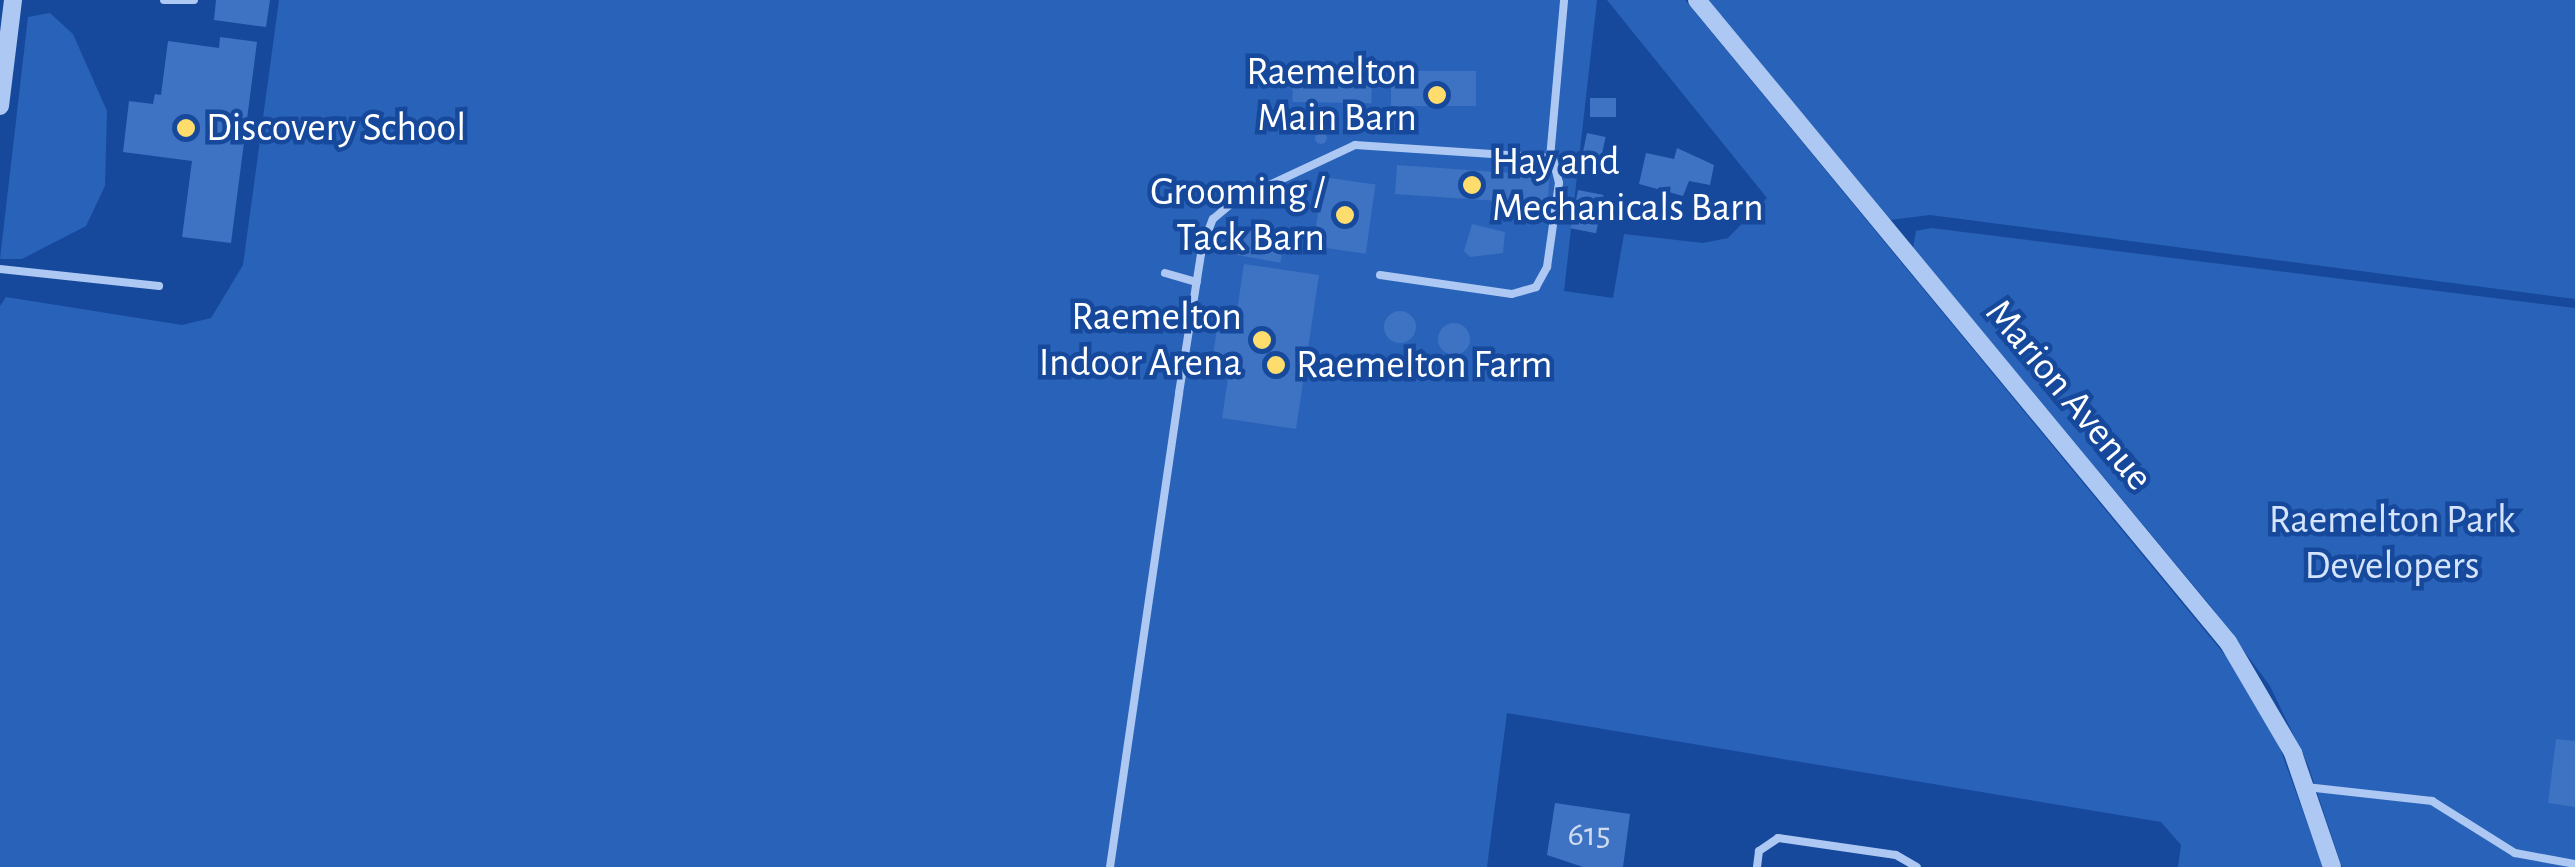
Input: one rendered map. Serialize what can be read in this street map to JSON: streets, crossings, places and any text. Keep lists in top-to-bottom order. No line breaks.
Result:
{"streets":{"street":["Marion Avenue"]},"parks":["Raemelton Park Developers"],"places":["Raemelton Main Barn","Discovery School","Hay and Mechanicals Barn","Grooming / Tack Barn","Raemelton Indoor Arena","Raemelton Farm"],"house_numbers":["615"]}
